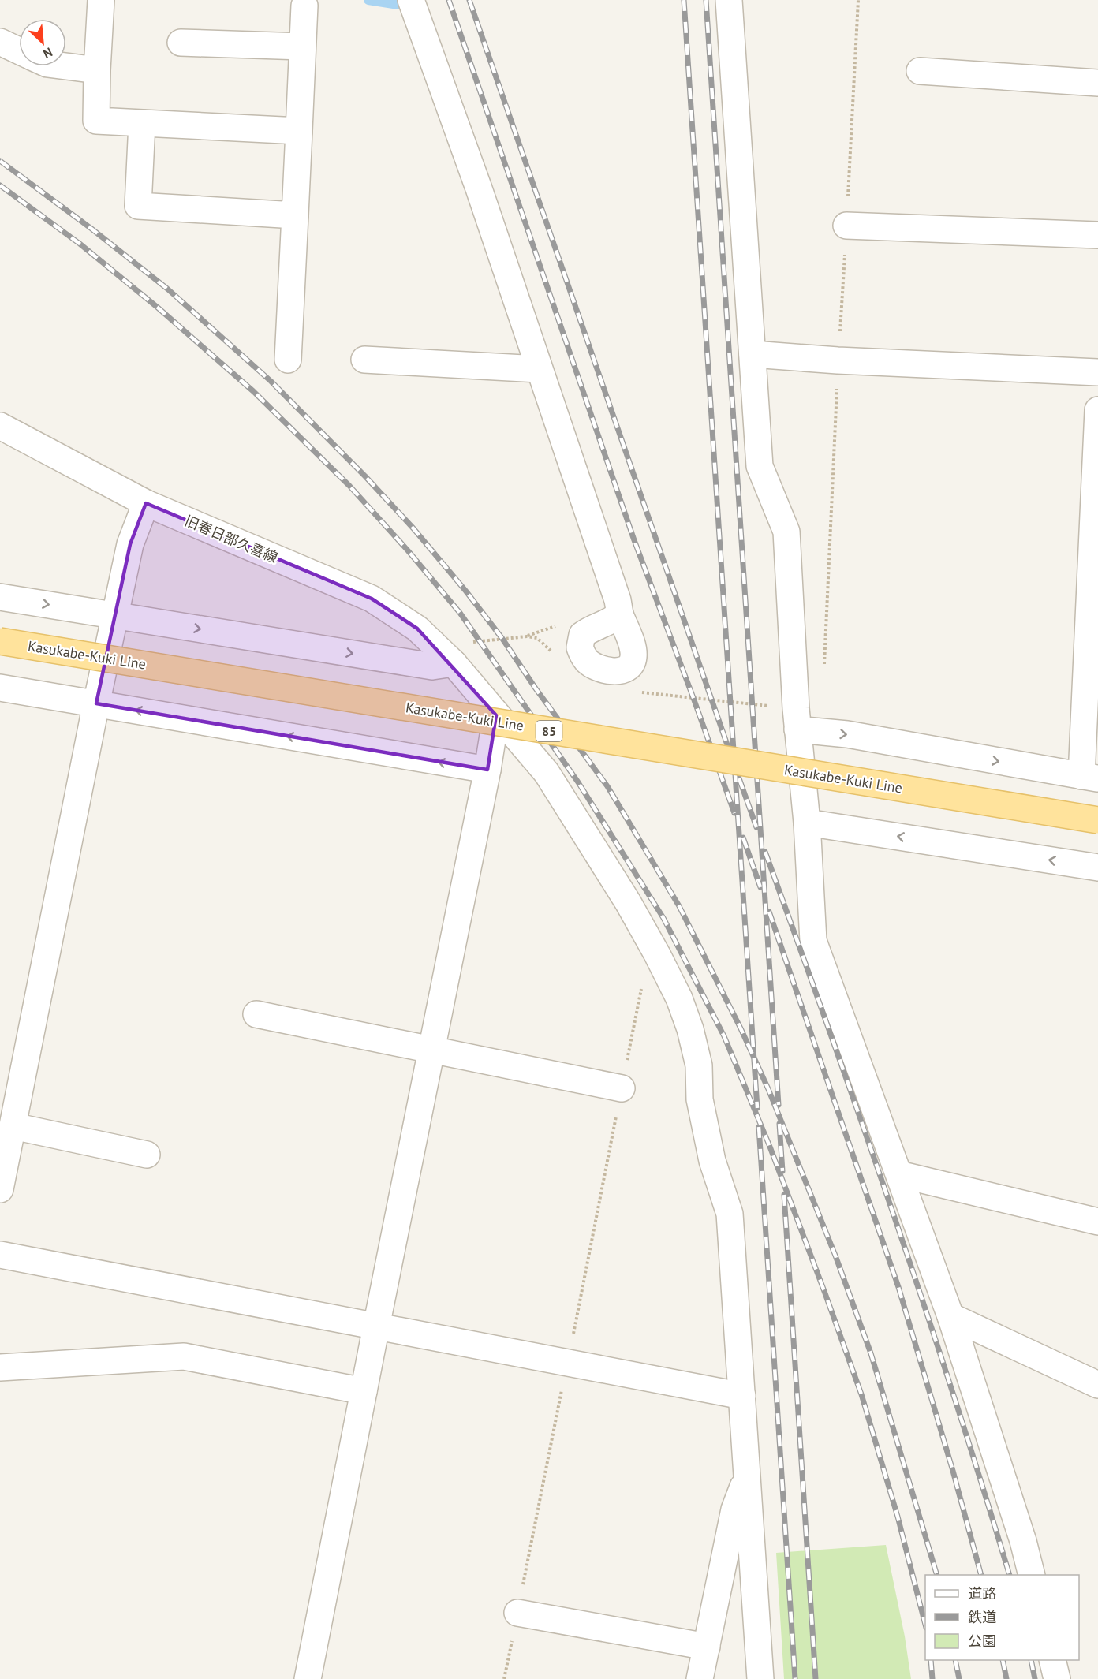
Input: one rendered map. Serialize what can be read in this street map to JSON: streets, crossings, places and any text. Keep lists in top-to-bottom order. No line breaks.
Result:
{"streets":{"main road":["Kasukabe-Kuki Line","85"],"street":["旧春日部久喜線"]},"legend":["道路","鉄道","公園"],"north":"bottom right"}
